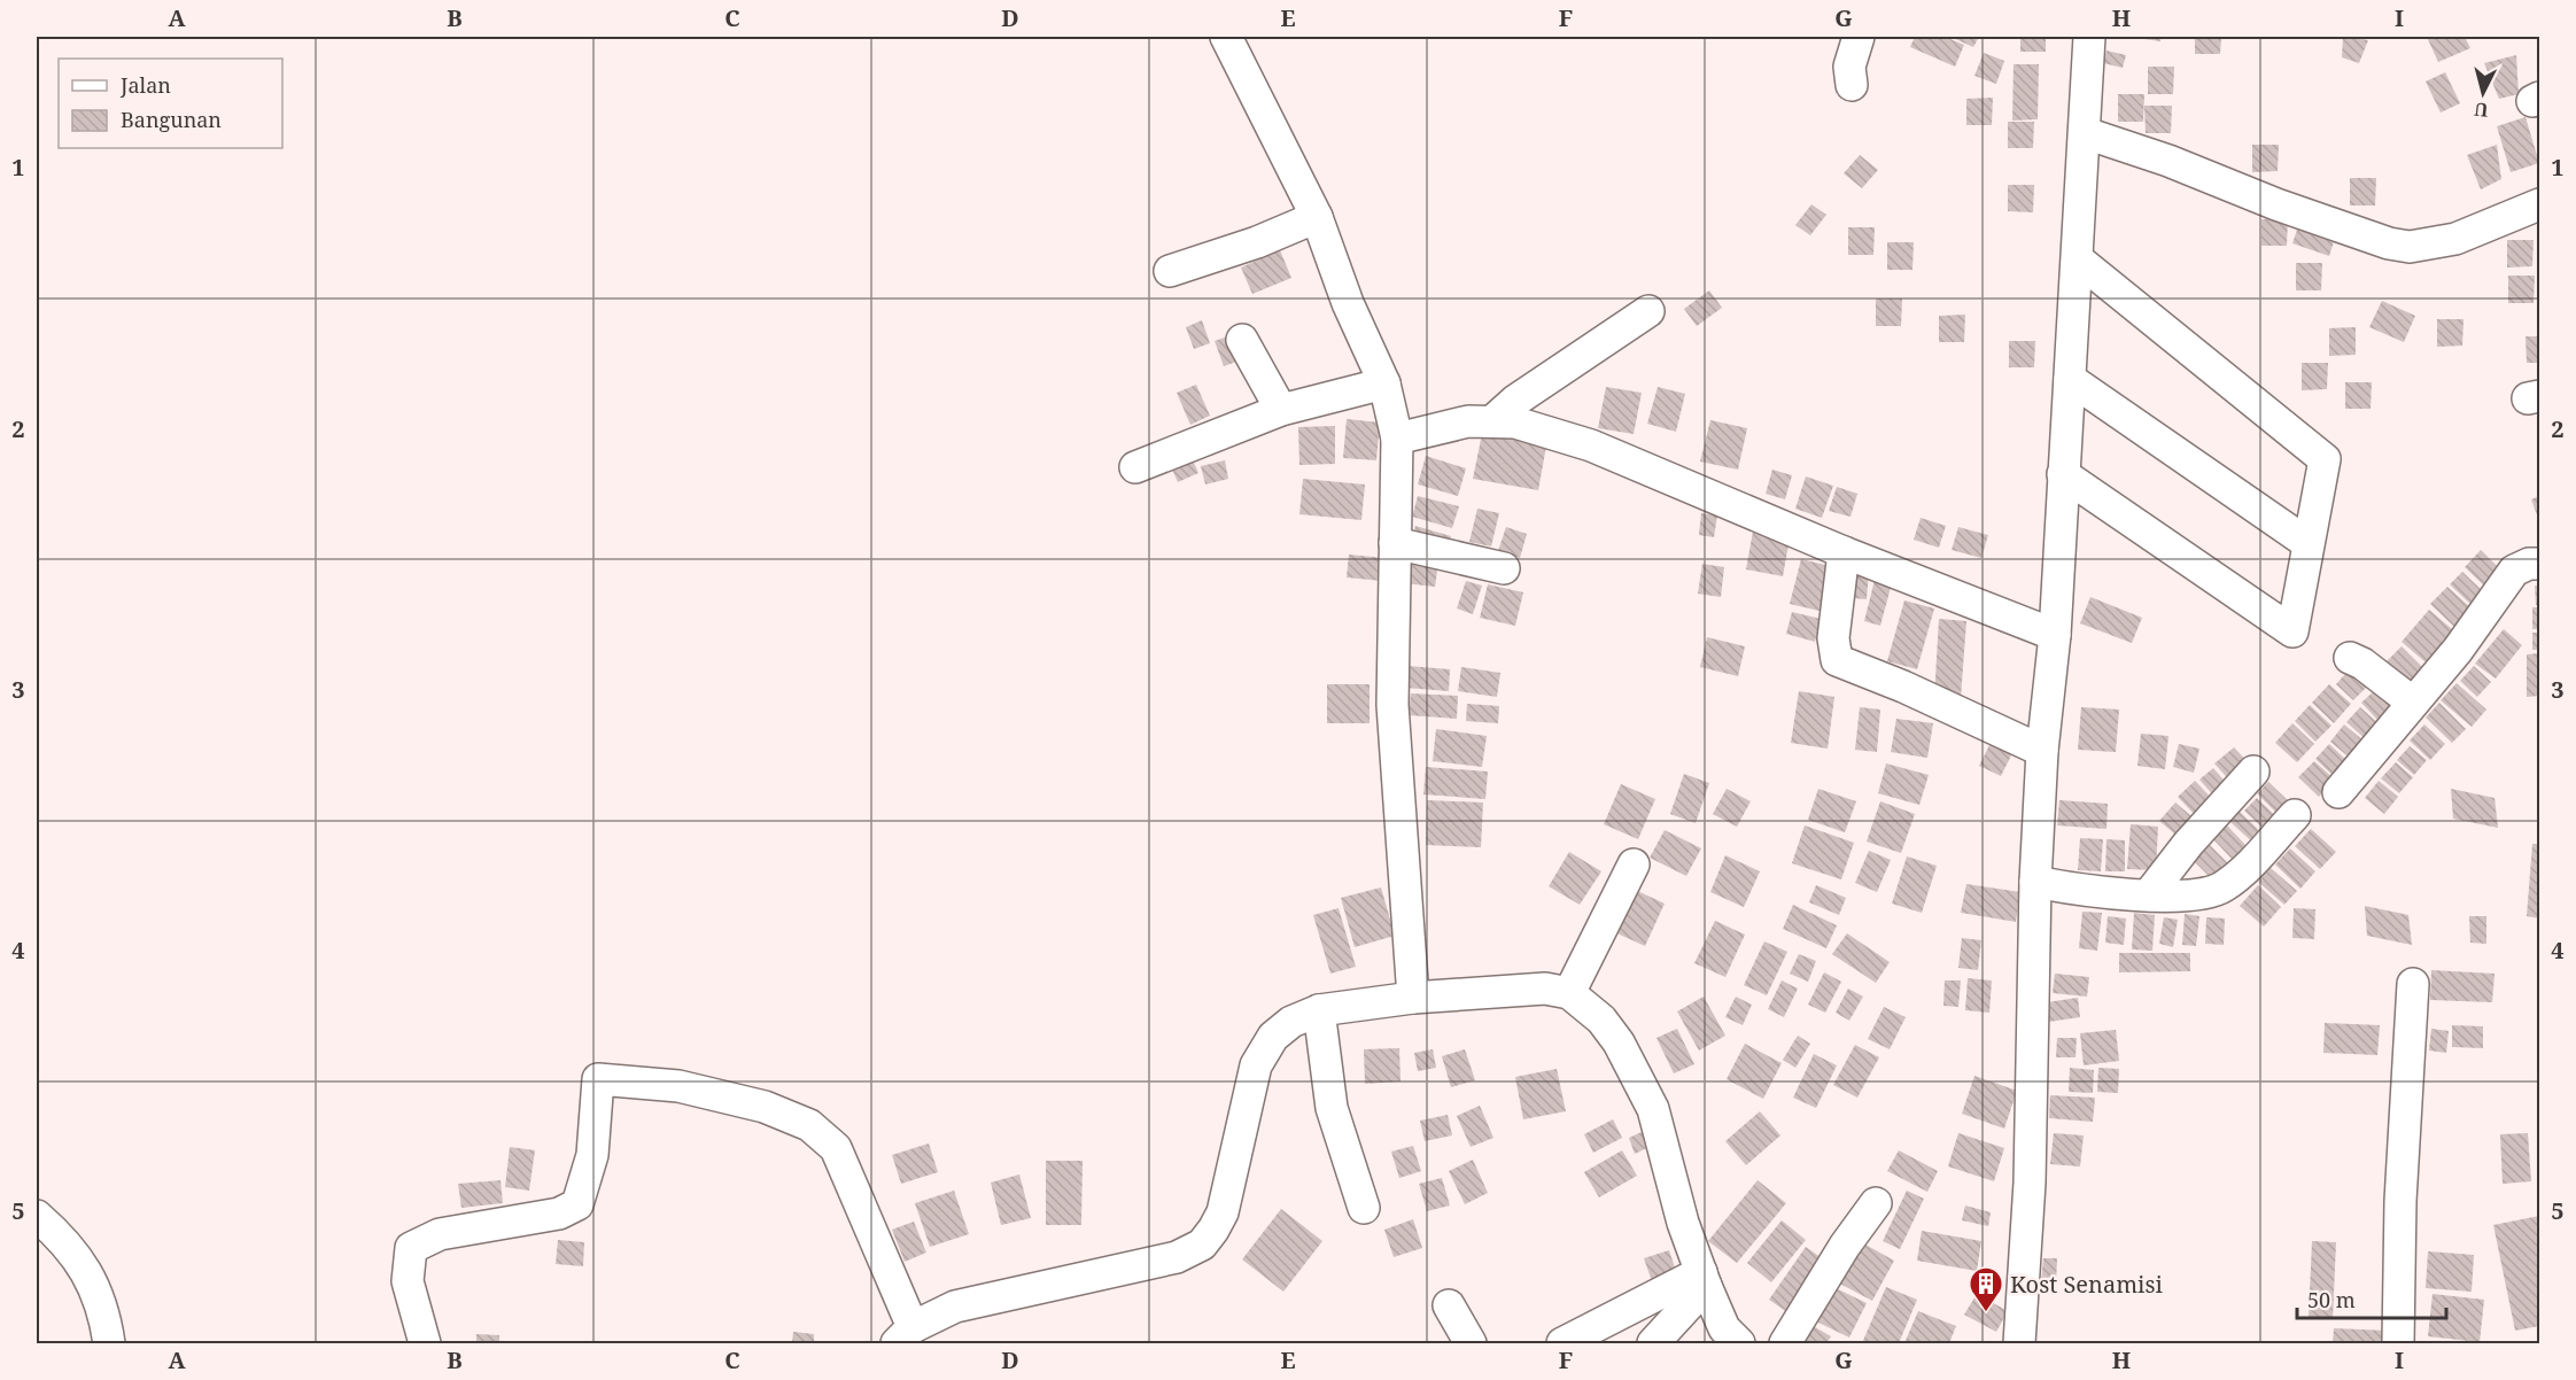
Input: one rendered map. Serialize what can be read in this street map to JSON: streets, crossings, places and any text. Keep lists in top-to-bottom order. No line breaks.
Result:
{"places":{"building":["Kost Senamisi"]},"legend":["Jalan","Bangunan"],"scale_bar":"50 m","north":"bottom","grid":{"columns":["A","B","C","D","E","F","G","H","I"],"rows":["1","2","3","4","5"]}}
